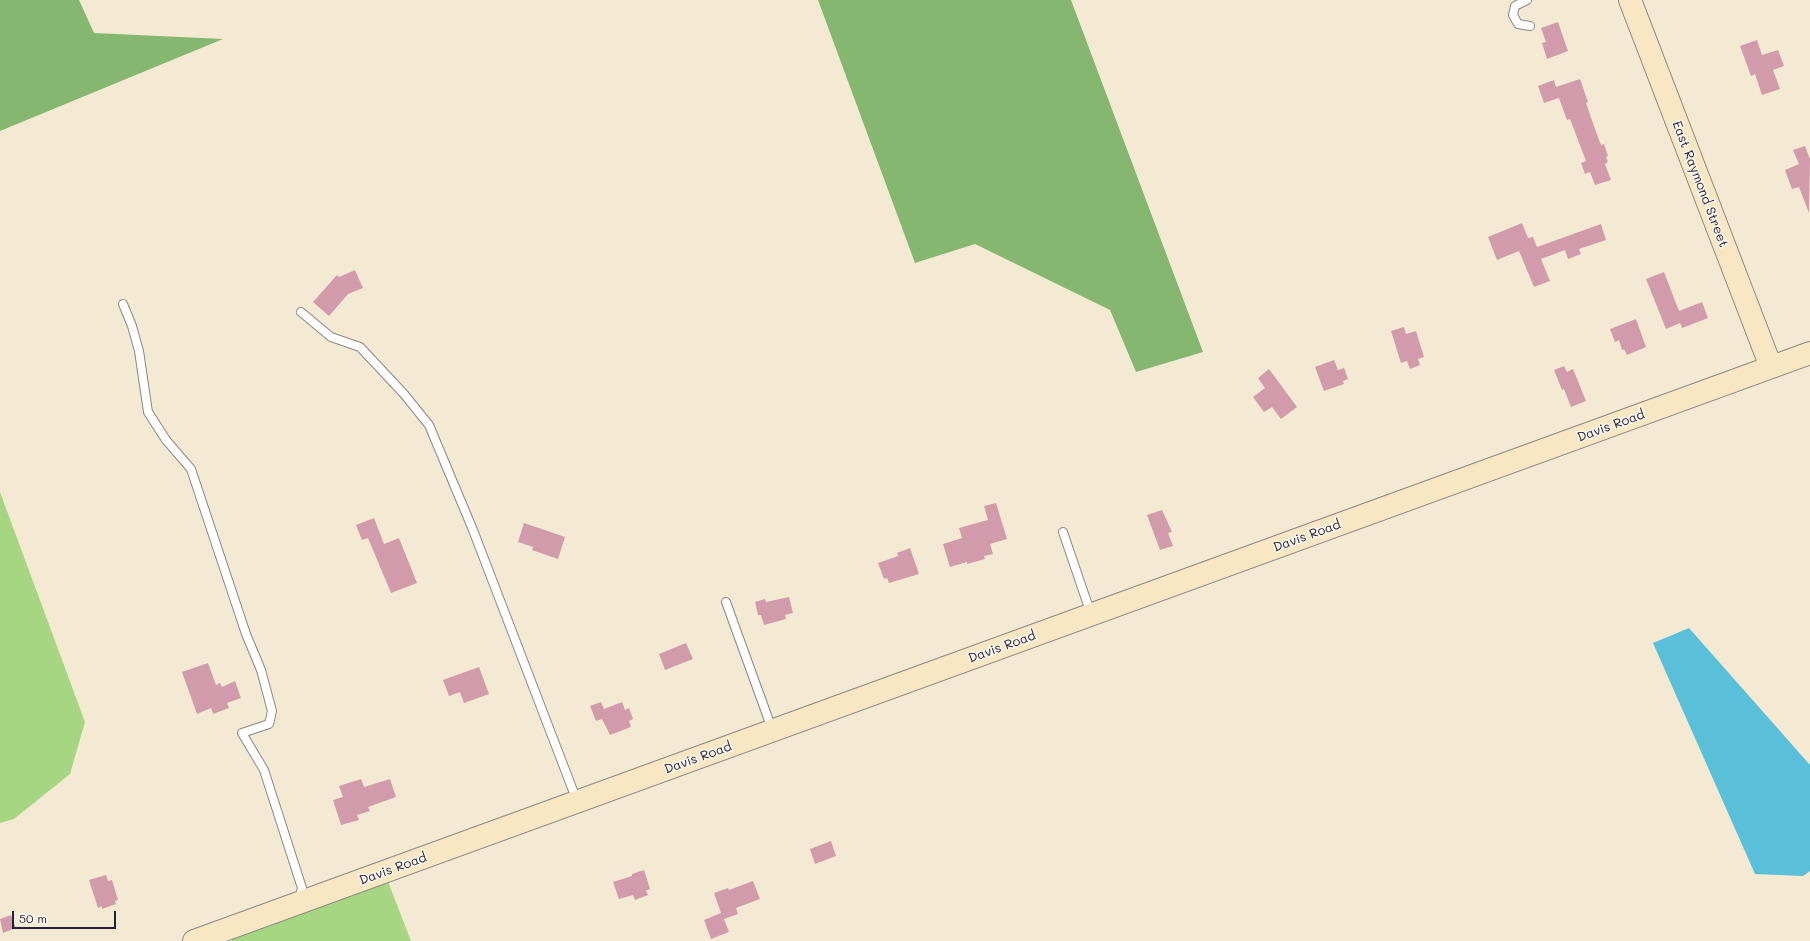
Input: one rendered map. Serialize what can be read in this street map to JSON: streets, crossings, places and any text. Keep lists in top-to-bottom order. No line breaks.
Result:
{"streets":{"street":["East Raymond Street","Davis Road"]},"crossings":[["East Raymond Street","Davis Road"]],"scale_bar":"50 m"}
